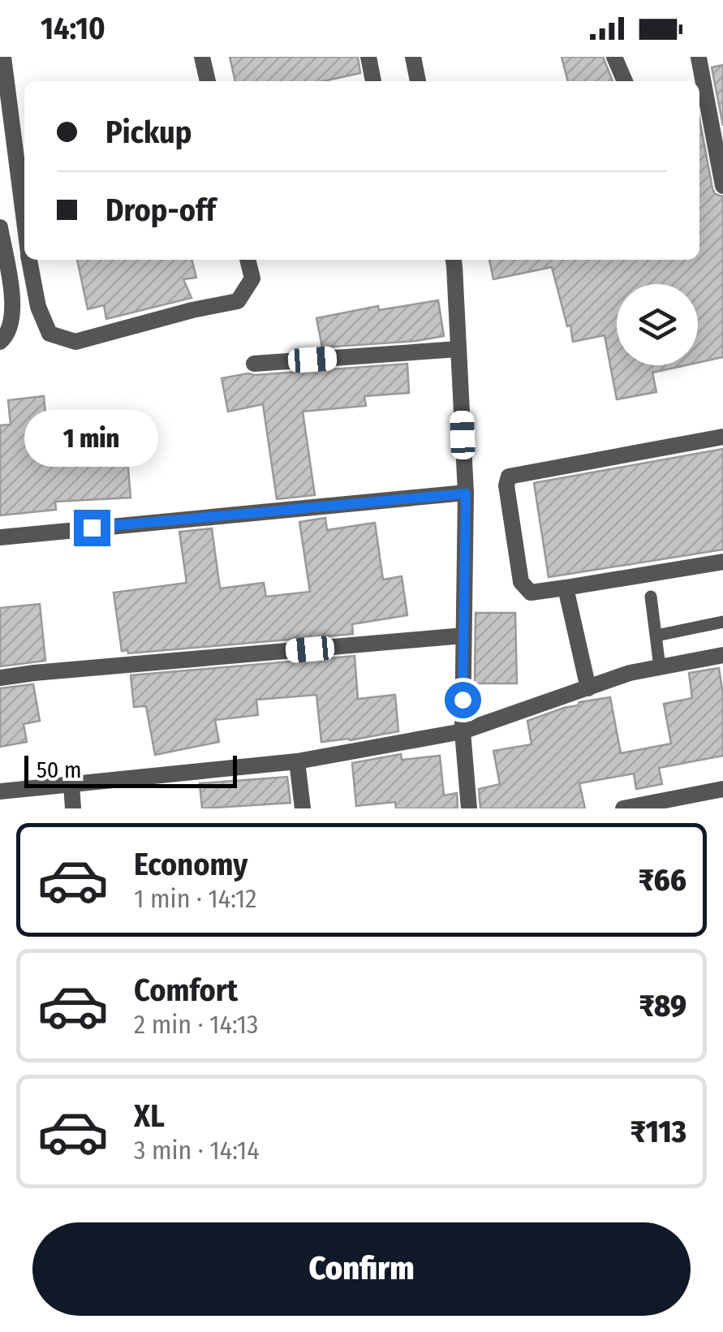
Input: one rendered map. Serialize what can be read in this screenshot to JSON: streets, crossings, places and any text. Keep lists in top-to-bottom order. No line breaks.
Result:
{"scale_bar":"50 m","page":{"status":"14:10","banner":["Pickup","Drop-off"],"bubble":"1 min","scale":"50 m","list":[{"name":"Economy","note":"1 min · 14:12","value":"₹66"},{"name":"Comfort","note":"2 min · 14:13","value":"₹89"},{"name":"XL","note":"3 min · 14:14","value":"₹113"}],"buttons":"Confirm"}}
